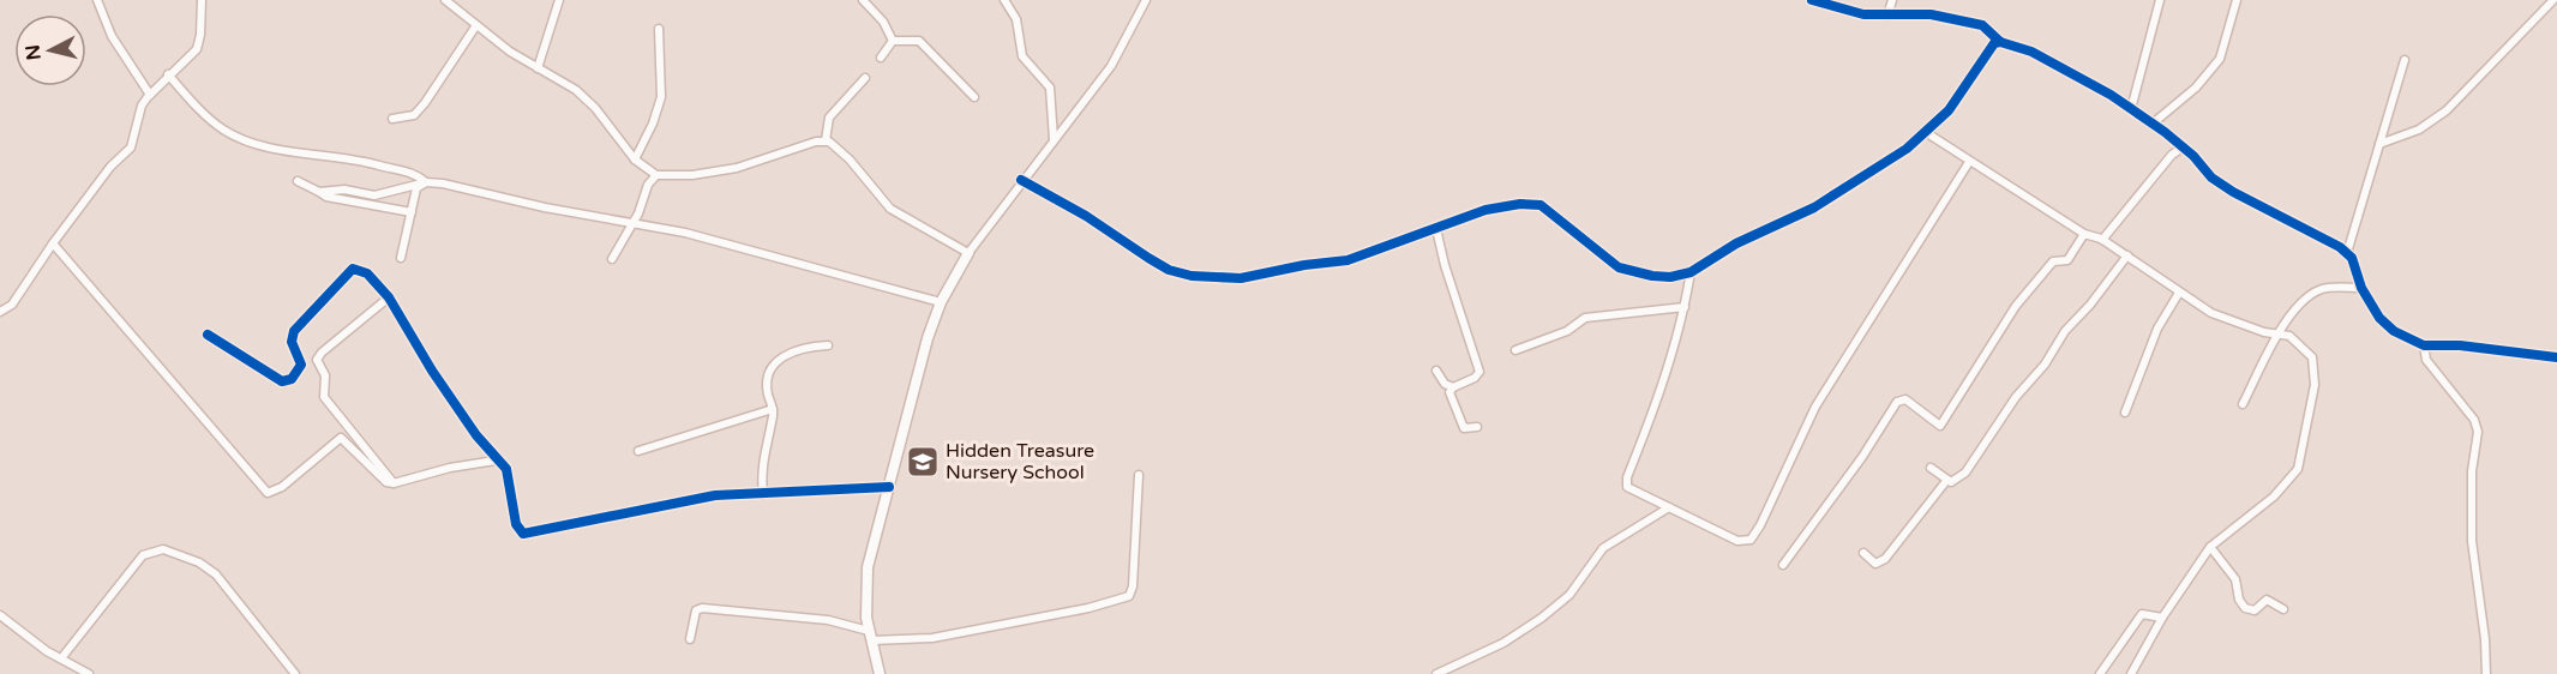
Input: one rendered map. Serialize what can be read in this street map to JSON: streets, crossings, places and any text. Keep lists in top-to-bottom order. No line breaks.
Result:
{"places":{"school or university":["Hidden Treasure Nursery School"]},"north":"left"}
